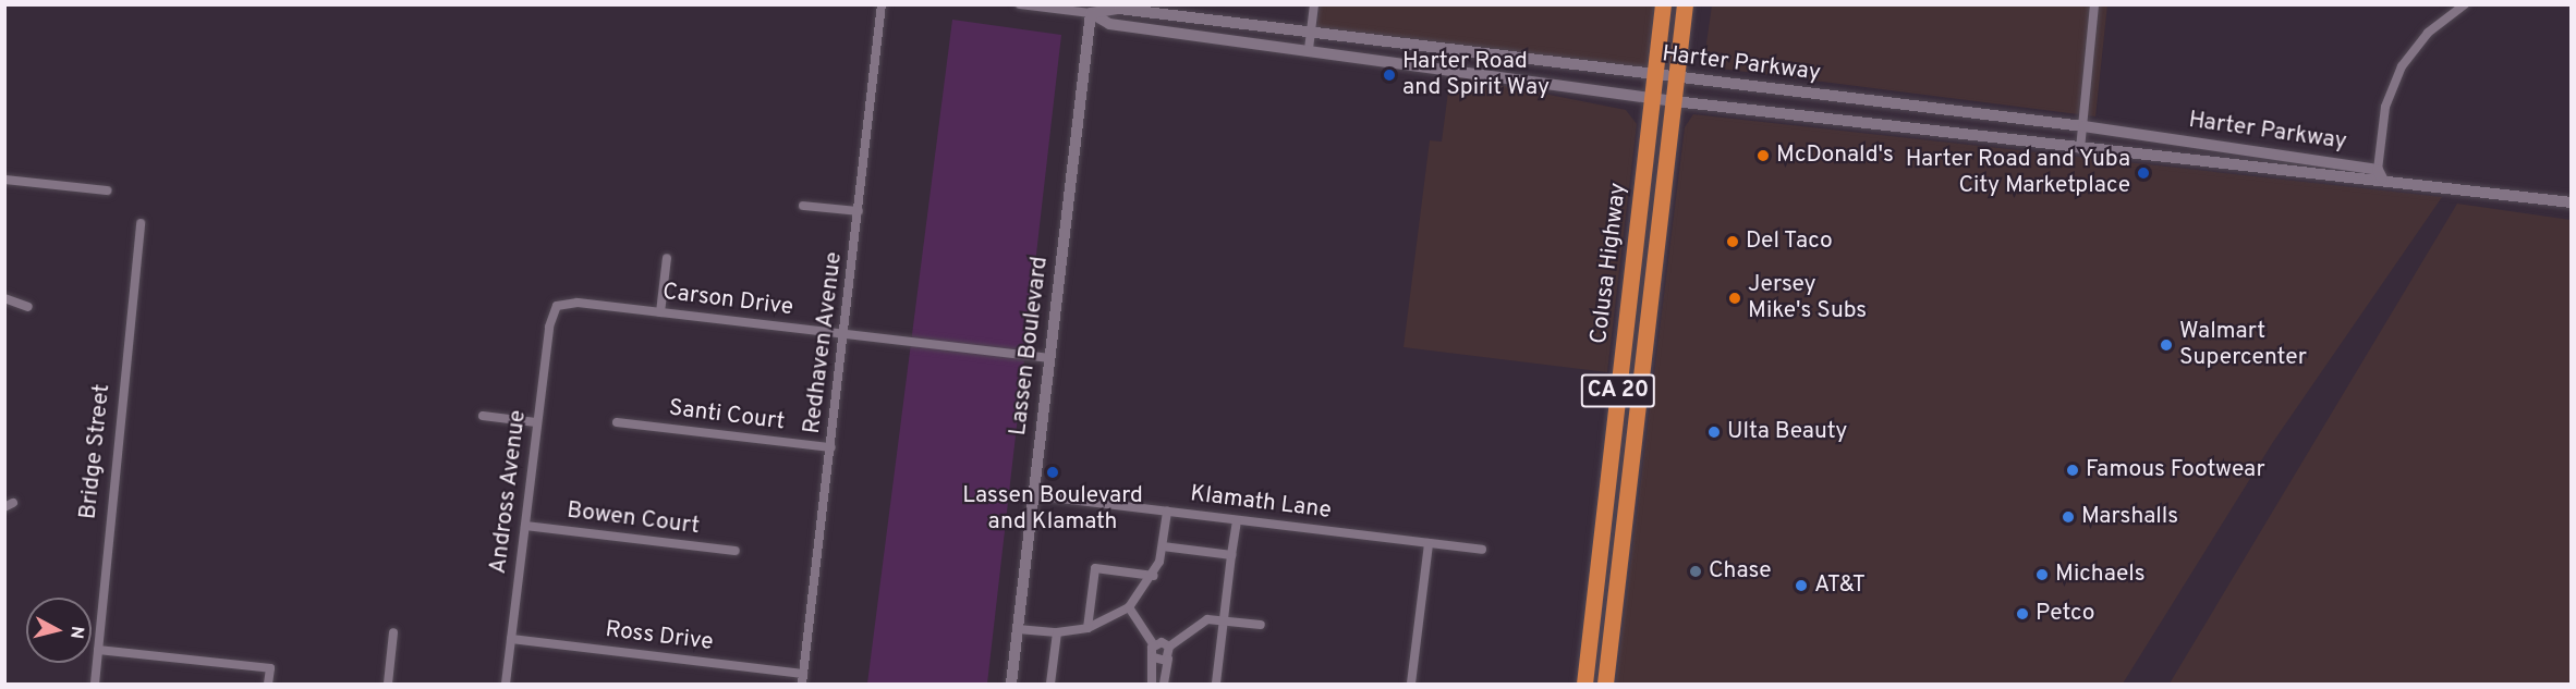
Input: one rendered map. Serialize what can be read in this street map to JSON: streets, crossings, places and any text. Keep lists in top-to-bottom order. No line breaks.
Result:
{"streets":{"highway":["Colusa Highway","CA 20"],"street":["Harter Parkway","Carson Drive","Redhaven Avenue","Lassen Boulevard","Santi Court","Bridge Street","Andross Avenue","Klamath Lane","Bowen Court","Ross Drive"]},"crossings":[["Harter Parkway","Colusa Highway"],["Harter Parkway","Lassen Boulevard"],["Harter Parkway","CA 20"],["Colusa Highway","CA 20"],["Carson Drive","Redhaven Avenue"],["Carson Drive","Lassen Boulevard"],["Carson Drive","Andross Avenue"],["Redhaven Avenue","Santi Court"],["Redhaven Avenue","Ross Drive"],["Lassen Boulevard","Klamath Lane"],["Andross Avenue","Bowen Court"],["Andross Avenue","Ross Drive"]],"places":["Harter Road and Spirit Way","McDonald's","Harter Road and Yuba City Marketplace","Del Taco","Jersey Mike's Subs","Walmart Supercenter","Ulta Beauty","Famous Footwear","Lassen Boulevard and Klamath","Marshalls","Chase","Michaels","AT&T","Petco"],"north":"right"}
